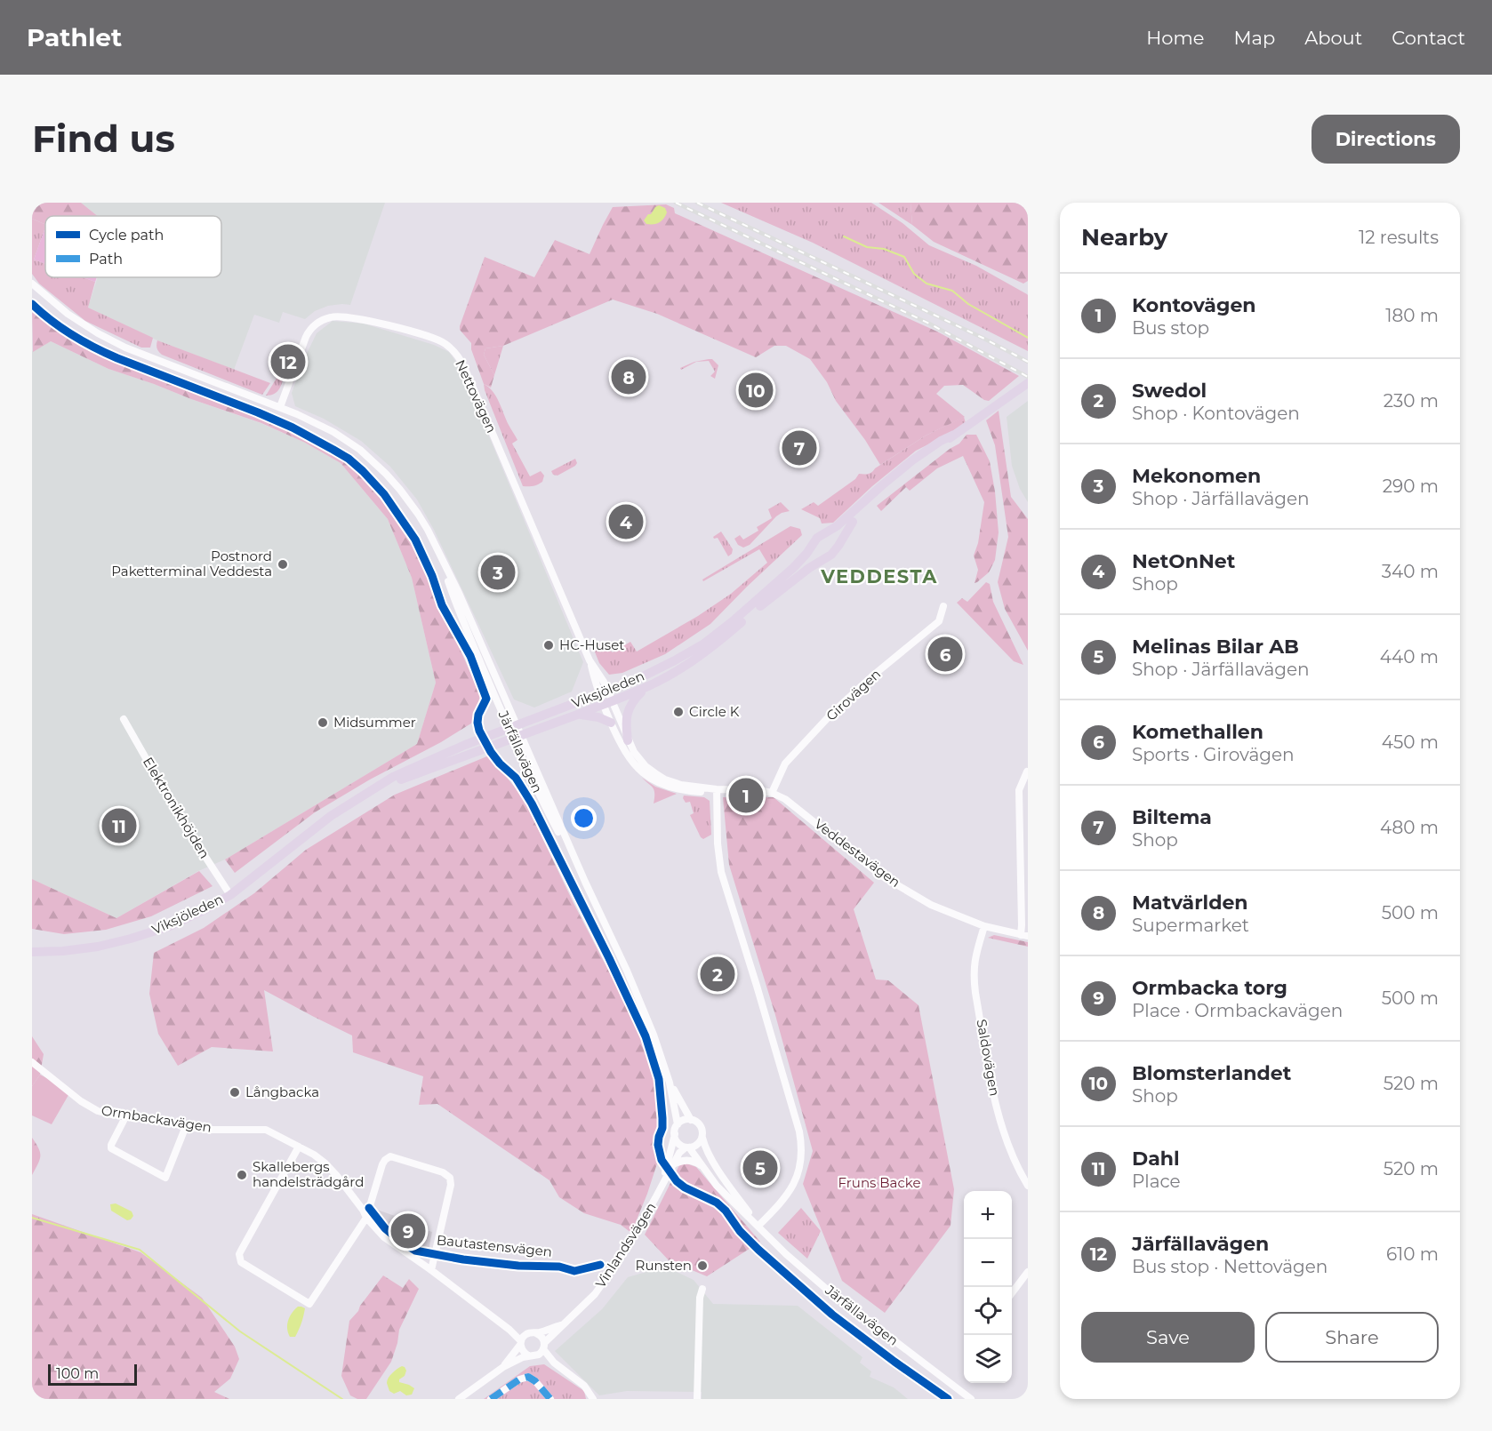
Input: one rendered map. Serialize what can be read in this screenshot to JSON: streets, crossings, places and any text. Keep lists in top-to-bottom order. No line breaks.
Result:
{"streets":{"main road":["Viksjöleden"],"street":["Nettovägen","Girovägen","Järfällavägen","Elektronikhöjden","Veddestavägen","Saldovägen","Ormbackavägen","Vinlandsvägen"],"cycle path":["Bautastensvägen"]},"crossings":[["Nettovägen","Viksjöleden"],["Nettovägen","Järfällavägen"],["Nettovägen","Veddestavägen"],["Viksjöleden","Järfällavägen"],["Viksjöleden","Elektronikhöjden"],["Viksjöleden","Veddestavägen"],["Girovägen","Veddestavägen"],["Järfällavägen","Vinlandsvägen"],["Veddestavägen","Saldovägen"],["Ormbackavägen","Vinlandsvägen"]],"districts":["VEDDESTA"],"parks":["Fruns Backe"],"places":["Postnord Paketterminal Veddesta","HC-Huset","Circle K","Midsummer","Långbacka","Skallebergs handelsträdgård","Runsten"],"legend":["Cycle path","Path"],"scale_bar":"100 m","page":{"header":"Pathlet","nav":["Home","Map","About","Contact"],"buttons":["Directions",["Save","Share"]],"title":"Find us","heading":["Nearby","12 results"],"list":[{"mark":"1","name":"Kontovägen","note":"Bus stop","value":"180 m"},{"mark":"2","name":"Swedol","note":"Shop · Kontovägen","value":"230 m"},{"mark":"3","name":"Mekonomen","note":"Shop · Järfällavägen","value":"290 m"},{"mark":"4","name":"NetOnNet","note":"Shop","value":"340 m"},{"mark":"5","name":"Melinas Bilar AB","note":"Shop · Järfällavägen","value":"440 m"},{"mark":"6","name":"Komethallen","note":"Sports · Girovägen","value":"450 m"},{"mark":"7","name":"Biltema","note":"Shop","value":"480 m"},{"mark":"8","name":"Matvärlden","note":"Supermarket","value":"500 m"},{"mark":"9","name":"Ormbacka torg","note":"Place · Ormbackavägen","value":"500 m"},{"mark":"10","name":"Blomsterlandet","note":"Shop","value":"520 m"},{"mark":"11","name":"Dahl","note":"Place","value":"520 m"},{"mark":"12","name":"Järfällavägen","note":"Bus stop · Nettovägen","value":"610 m"}],"pins":["12","8","10","7","4","3","6","1","11","2","5","9"],"map_buttons":["+","−"],"scale":"100 m"}}
